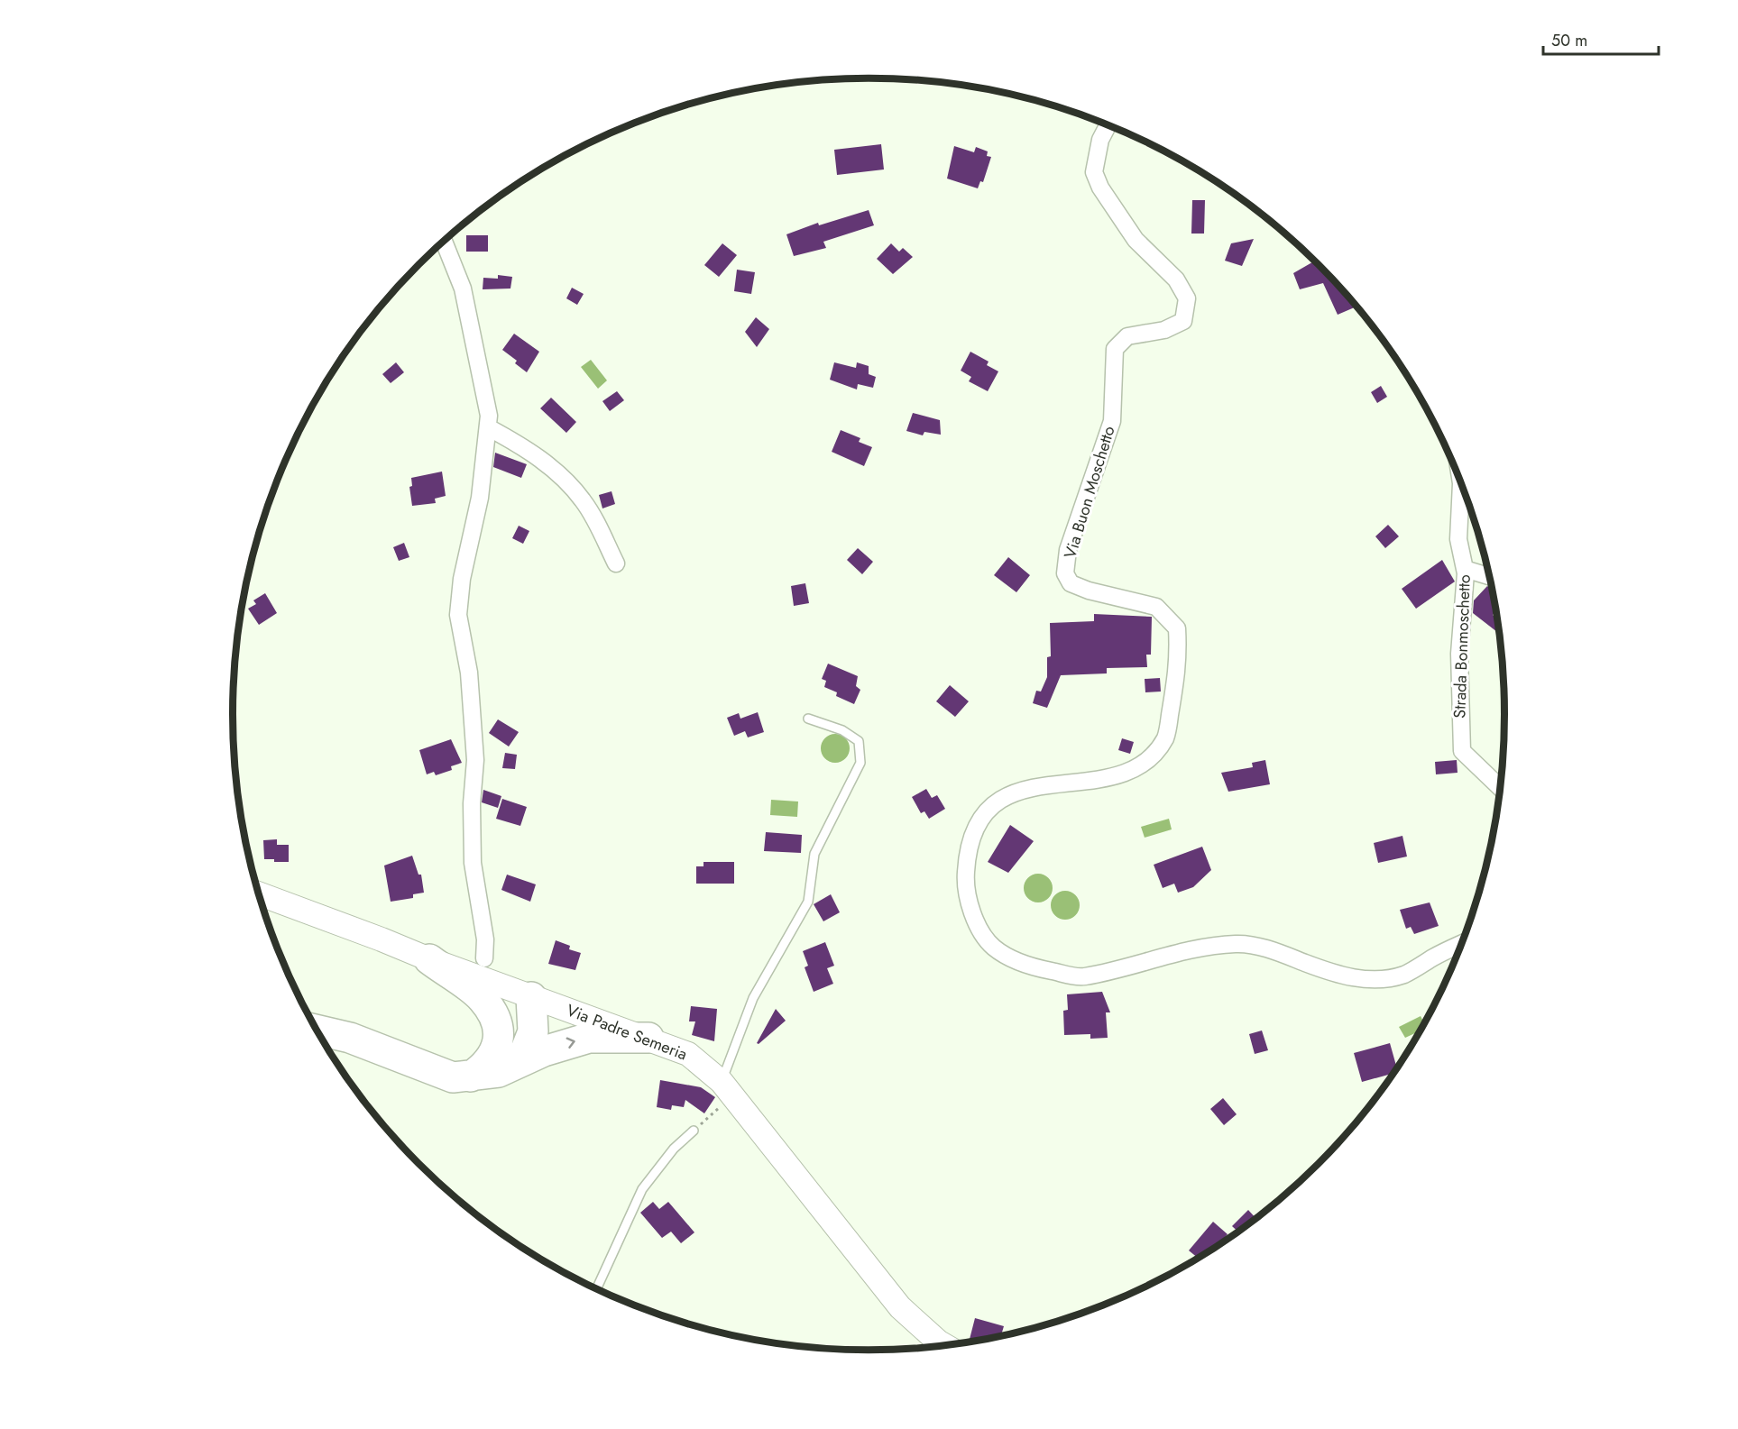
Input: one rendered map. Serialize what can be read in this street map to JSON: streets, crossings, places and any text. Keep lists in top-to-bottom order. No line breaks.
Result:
{"streets":{"main road":["Via Padre Semeria"],"street":["Via Buon Moschetto","Strada Bonmoschetto"]},"scale_bar":"50 m"}
